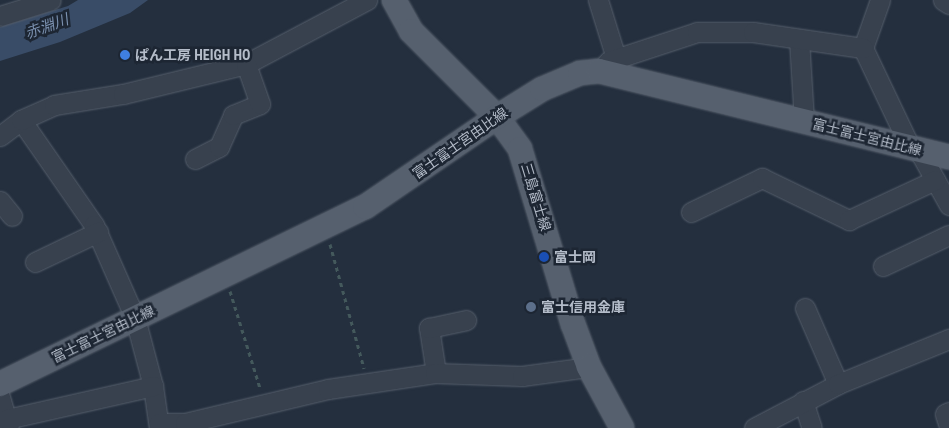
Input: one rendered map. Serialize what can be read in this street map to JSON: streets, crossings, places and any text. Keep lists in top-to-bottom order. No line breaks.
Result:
{"streets":{"main road":["富士富士宮由比線","三島富士線"]},"crossings":[["富士富士宮由比線","三島富士線"]],"water":["赤淵川"],"places":["ぱん工房 HEIGH HO","富士岡","富士信用金庫"]}
